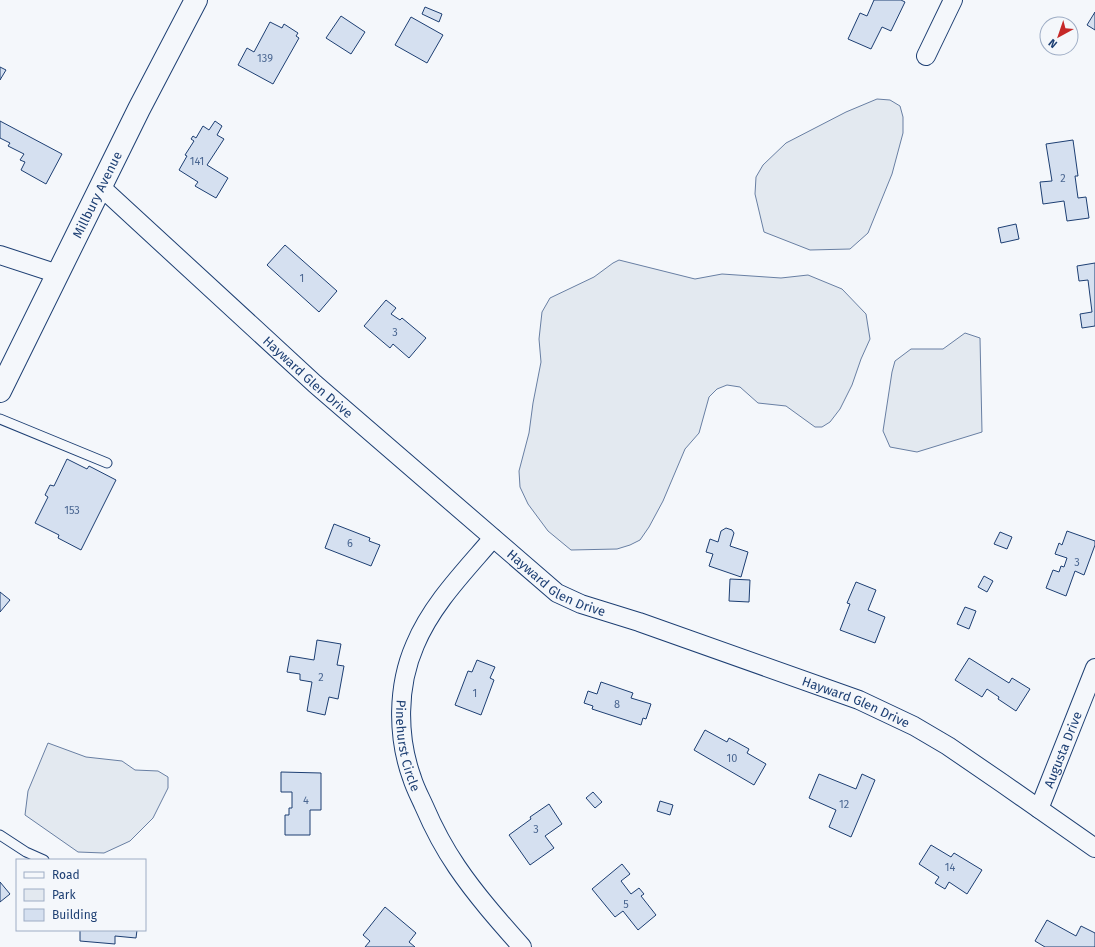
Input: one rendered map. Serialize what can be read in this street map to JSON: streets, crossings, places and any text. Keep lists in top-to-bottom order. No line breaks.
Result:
{"streets":{"main road":["Millbury Avenue"],"street":["Hayward Glen Drive","Pinehurst Circle","Augusta Drive"]},"crossings":[["Millbury Avenue","Hayward Glen Drive"],["Hayward Glen Drive","Pinehurst Circle"],["Hayward Glen Drive","Augusta Drive"]],"house_numbers":["139","141","2","1","3","153","6","3","2","1","8","10","4","12","3","14","5"],"legend":["Road","Park","Building"],"north":"bottom left"}
